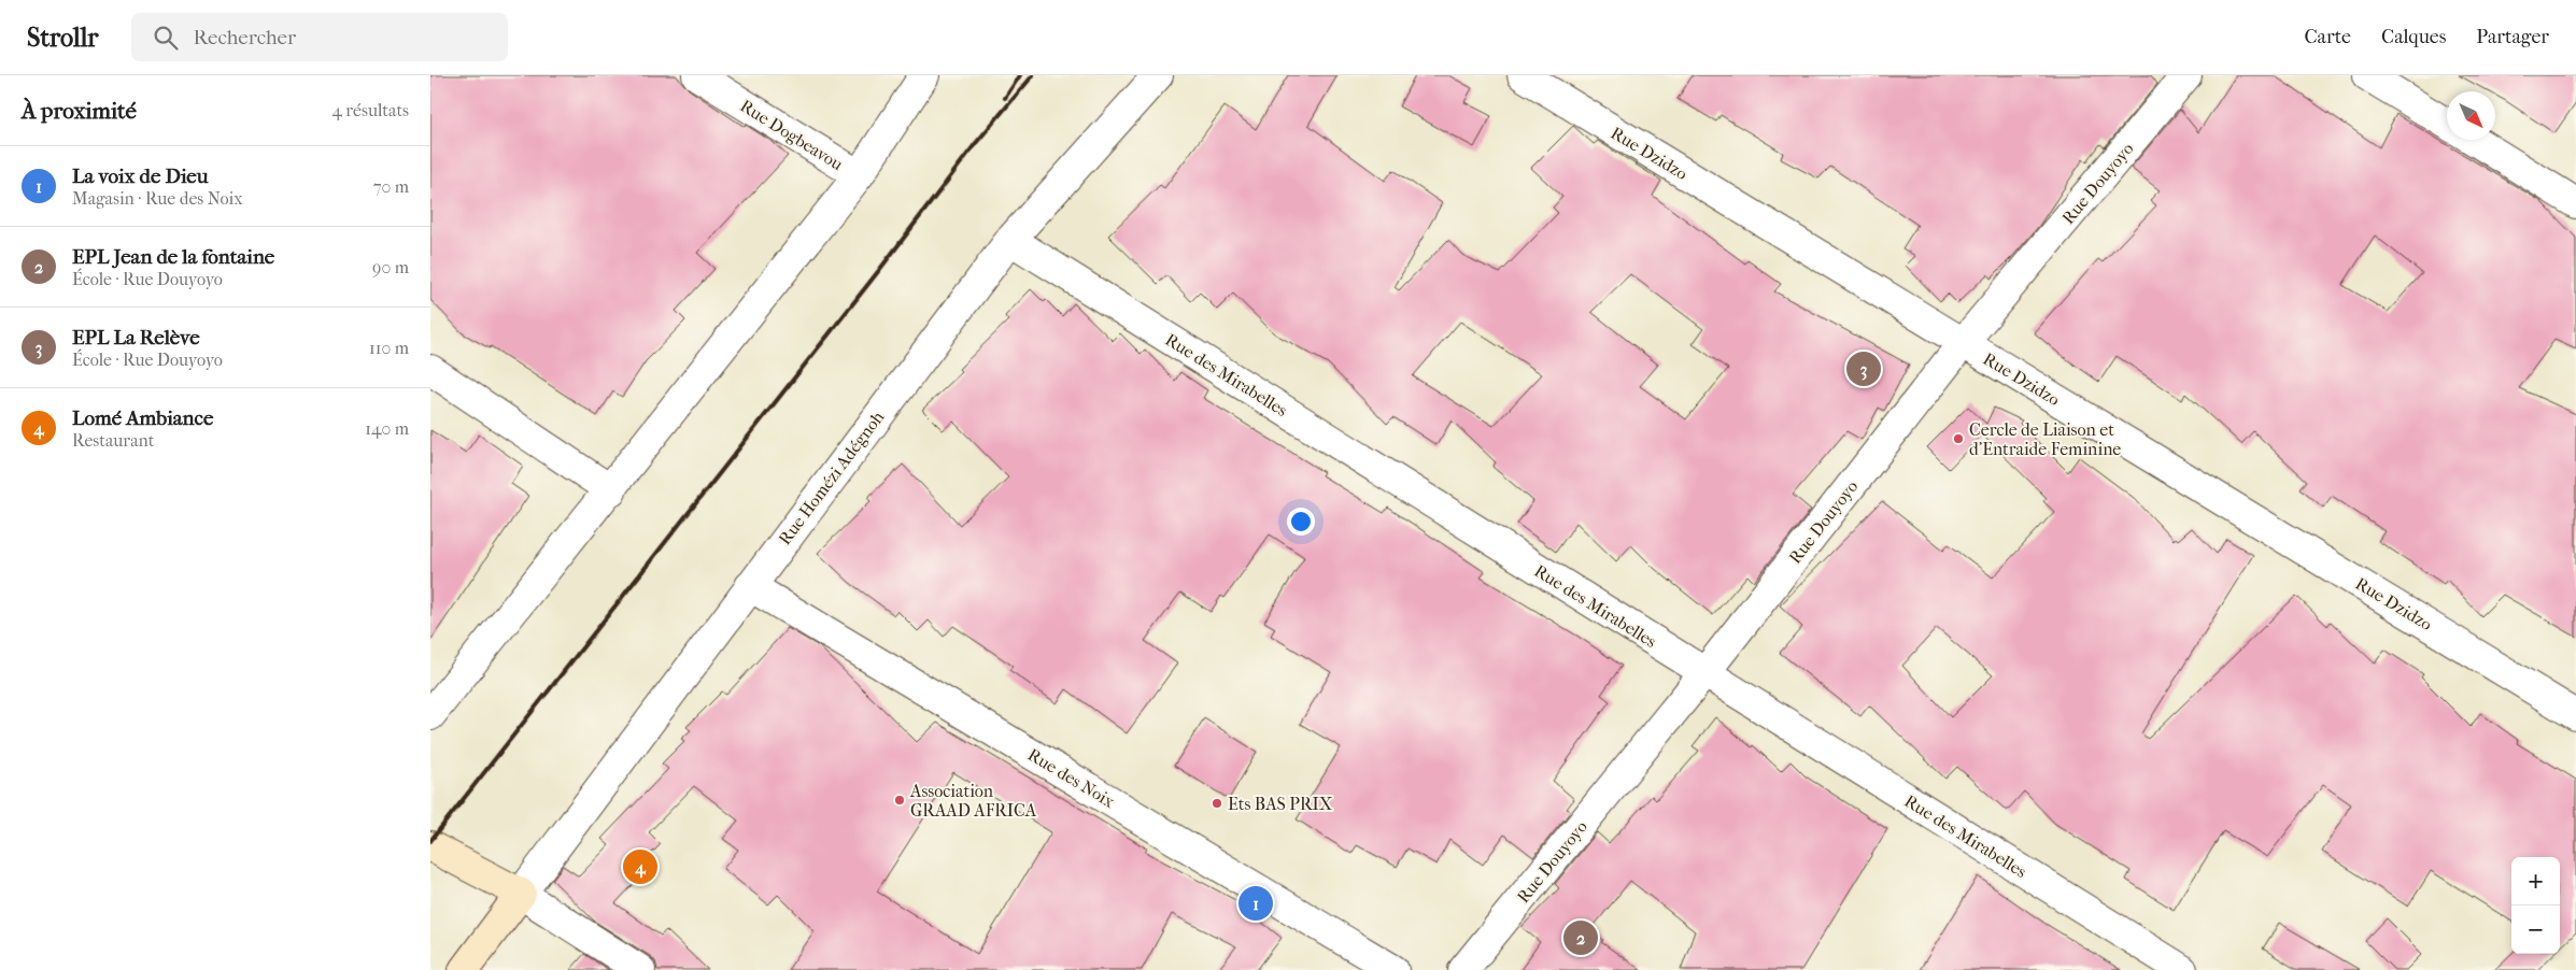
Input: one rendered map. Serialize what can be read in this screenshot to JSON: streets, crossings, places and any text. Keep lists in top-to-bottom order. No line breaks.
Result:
{"streets":{"street":["Rue Dogbeavou","Rue Dzidzo","Rue Douyoyo","Rue des Mirabelles","Rue Homézi Adégnoh","Rue des Noix"]},"crossings":[["Rue Dzidzo","Rue Douyoyo"],["Rue Douyoyo","Rue des Mirabelles"],["Rue des Mirabelles","Rue Homézi Adégnoh"],["Rue Homézi Adégnoh","Rue des Noix"]],"places":["Cercle de Liaison et d'Entraide Feminine","Association GRAAD AFRICA","Ets BAS PRIX"],"north":"bottom right","page":{"header":"Strollr","search":"Rechercher","nav":["Carte","Calques","Partager"],"heading":["À proximité","4 résultats"],"list":[{"mark":"1","name":"La voix de Dieu","note":"Magasin · Rue des Noix","value":"70 m"},{"mark":"2","name":"EPL Jean de la fontaine","note":"École · Rue Douyoyo","value":"90 m"},{"mark":"3","name":"EPL La Relève","note":"École · Rue Douyoyo","value":"110 m"},{"mark":"4","name":"Lomé Ambiance","note":"Restaurant","value":"140 m"}],"pins":["3","4","1","2"],"map_buttons":["+","−"]}}
